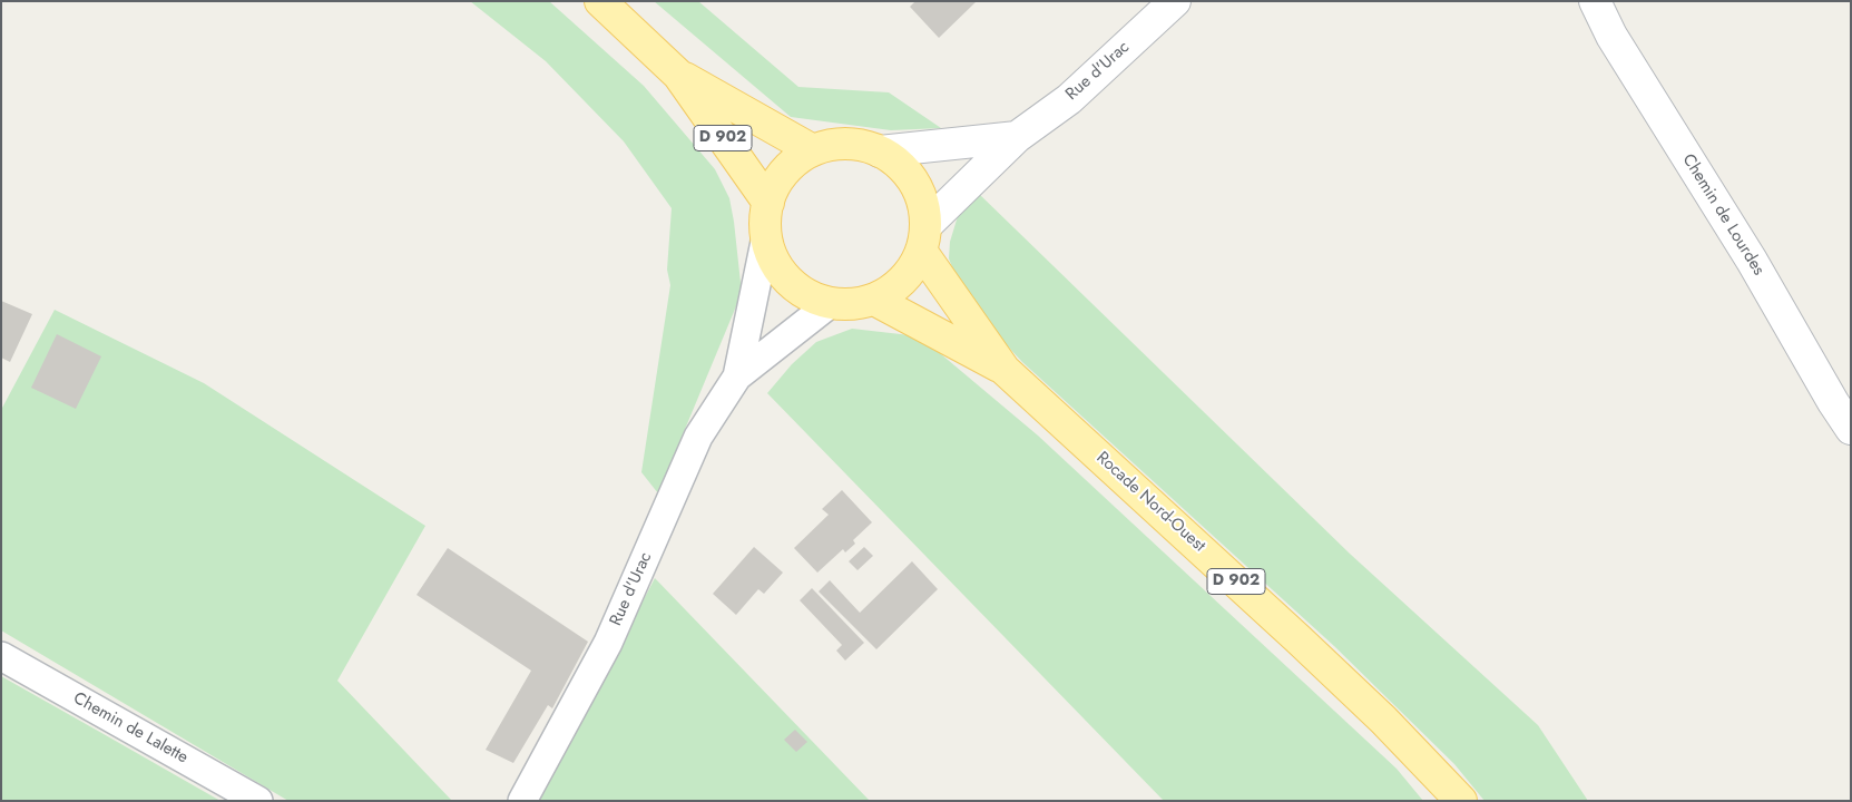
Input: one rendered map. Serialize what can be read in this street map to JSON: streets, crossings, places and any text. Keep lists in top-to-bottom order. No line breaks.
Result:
{"streets":{"main road":["D 902","Rocade Nord-Ouest"],"street":["Rue d'Urac","Chemin de Lourdes","Chemin de Lalette"]},"crossings":[["Rue d'Urac","D 902"],["Rue d'Urac","Rocade Nord-Ouest"],["D 902","Rocade Nord-Ouest"]]}
